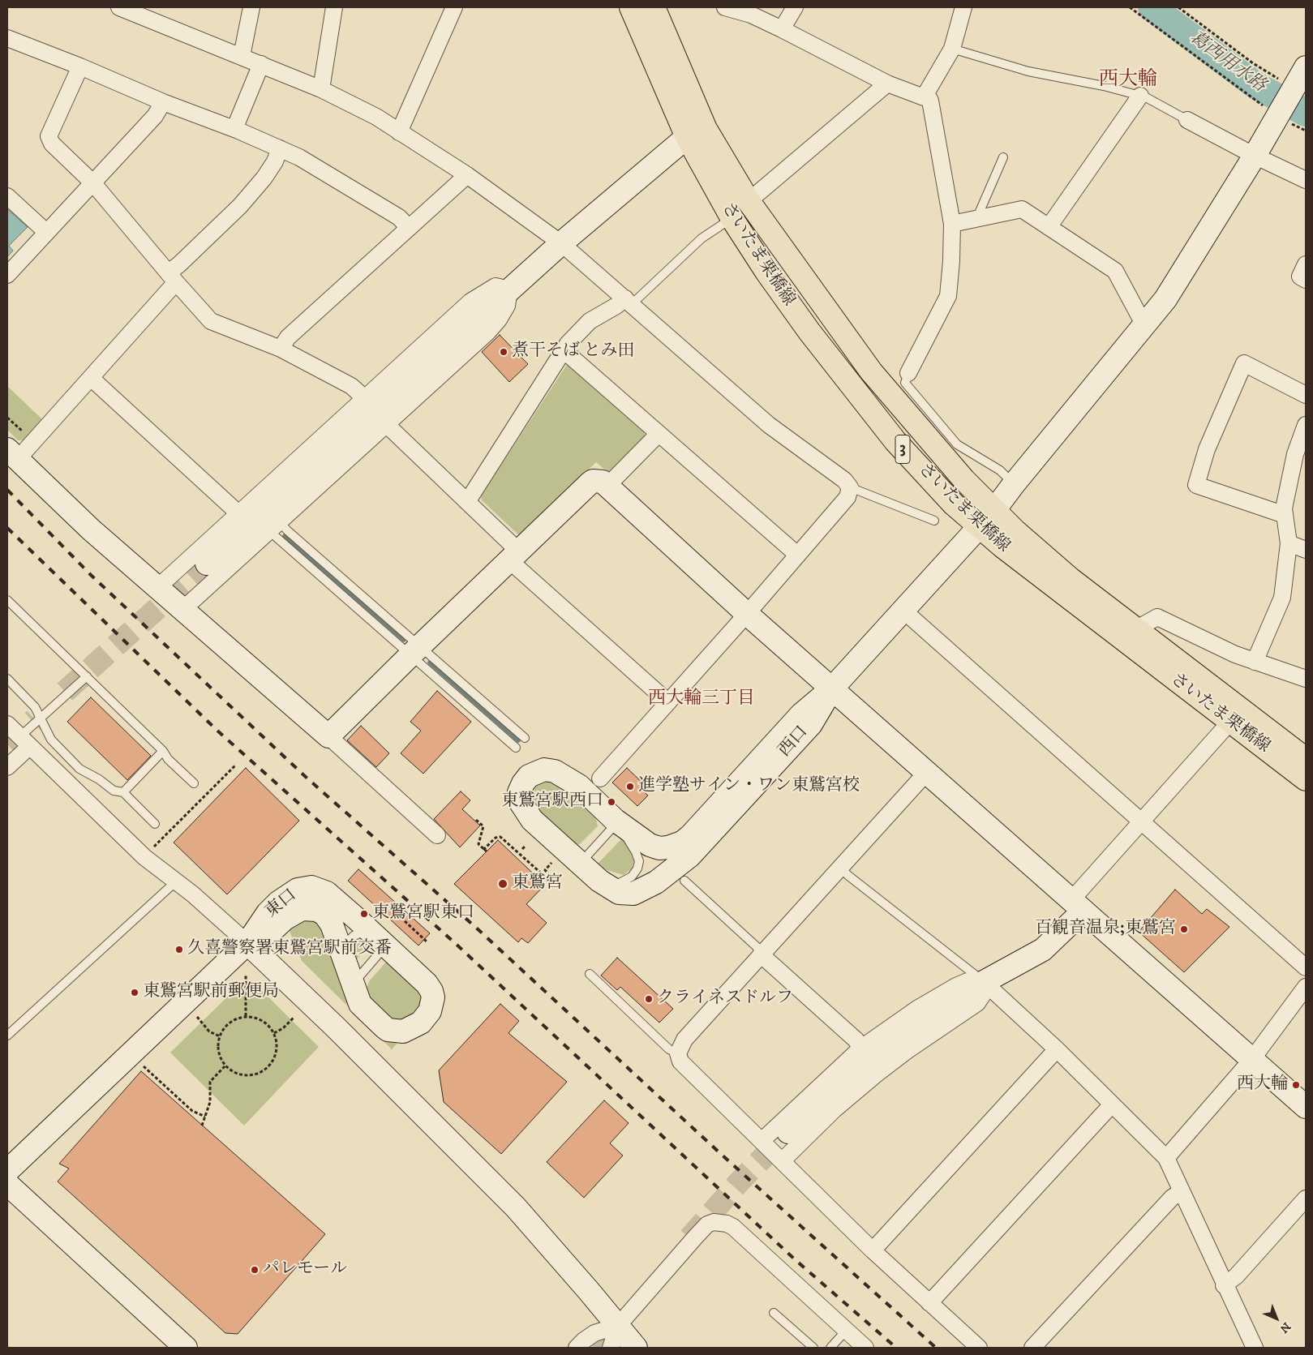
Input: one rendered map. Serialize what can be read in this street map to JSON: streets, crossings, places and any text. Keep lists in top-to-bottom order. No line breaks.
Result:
{"streets":{"main road":["さいたま栗橋線","3"],"street":["西口","東口"]},"districts":["西大輪","西大輪三丁目"],"water":["葛西用水路"],"places":["煮干そば とみ田","進学塾サイン・ワン東鷲宮校","東鷲宮駅西口","東鷲宮","東鷲宮駅東口","百観音温泉;東鷲宮","久喜警察署東鷲宮駅前交番","東鷲宮駅前郵便局","クライネスドルフ","西大輪","パレモール"],"north":"bottom right"}
